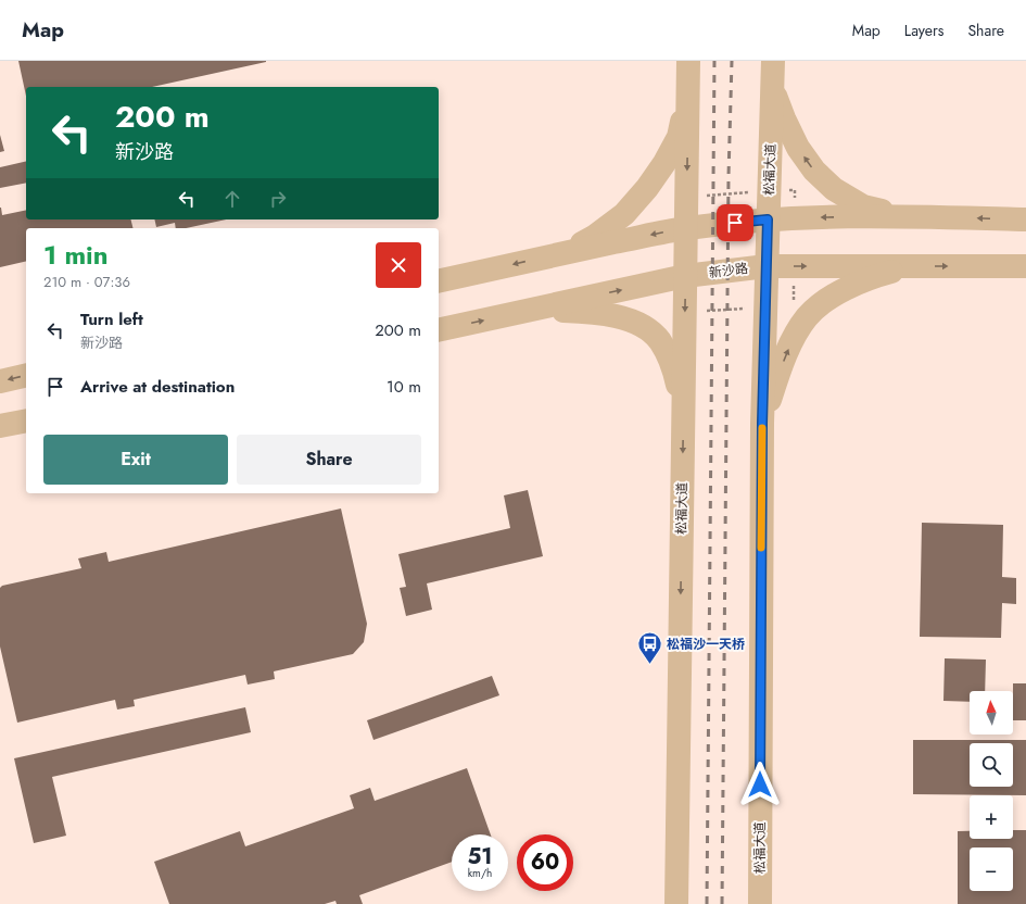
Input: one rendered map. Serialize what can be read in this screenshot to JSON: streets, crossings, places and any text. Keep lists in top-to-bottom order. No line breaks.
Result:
{"streets":{"main road":["松福大道","新沙路"]},"crossings":[["松福大道","新沙路"]],"places":{"bus stop":["松福沙一天桥"]},"north":"top","page":{"header":"Map","nav":["Map","Layers","Share"],"turn":["200 m","新沙路"],"heading":["1 min","210 m · 07:36"],"list":[{"name":"Turn left","note":"新沙路","value":"200 m"},{"name":"Arrive at destination","value":"10 m"}],"buttons":["Exit","Share"],"map_buttons":["+","−"],"speed":"51 km/h","limit":"60"}}
